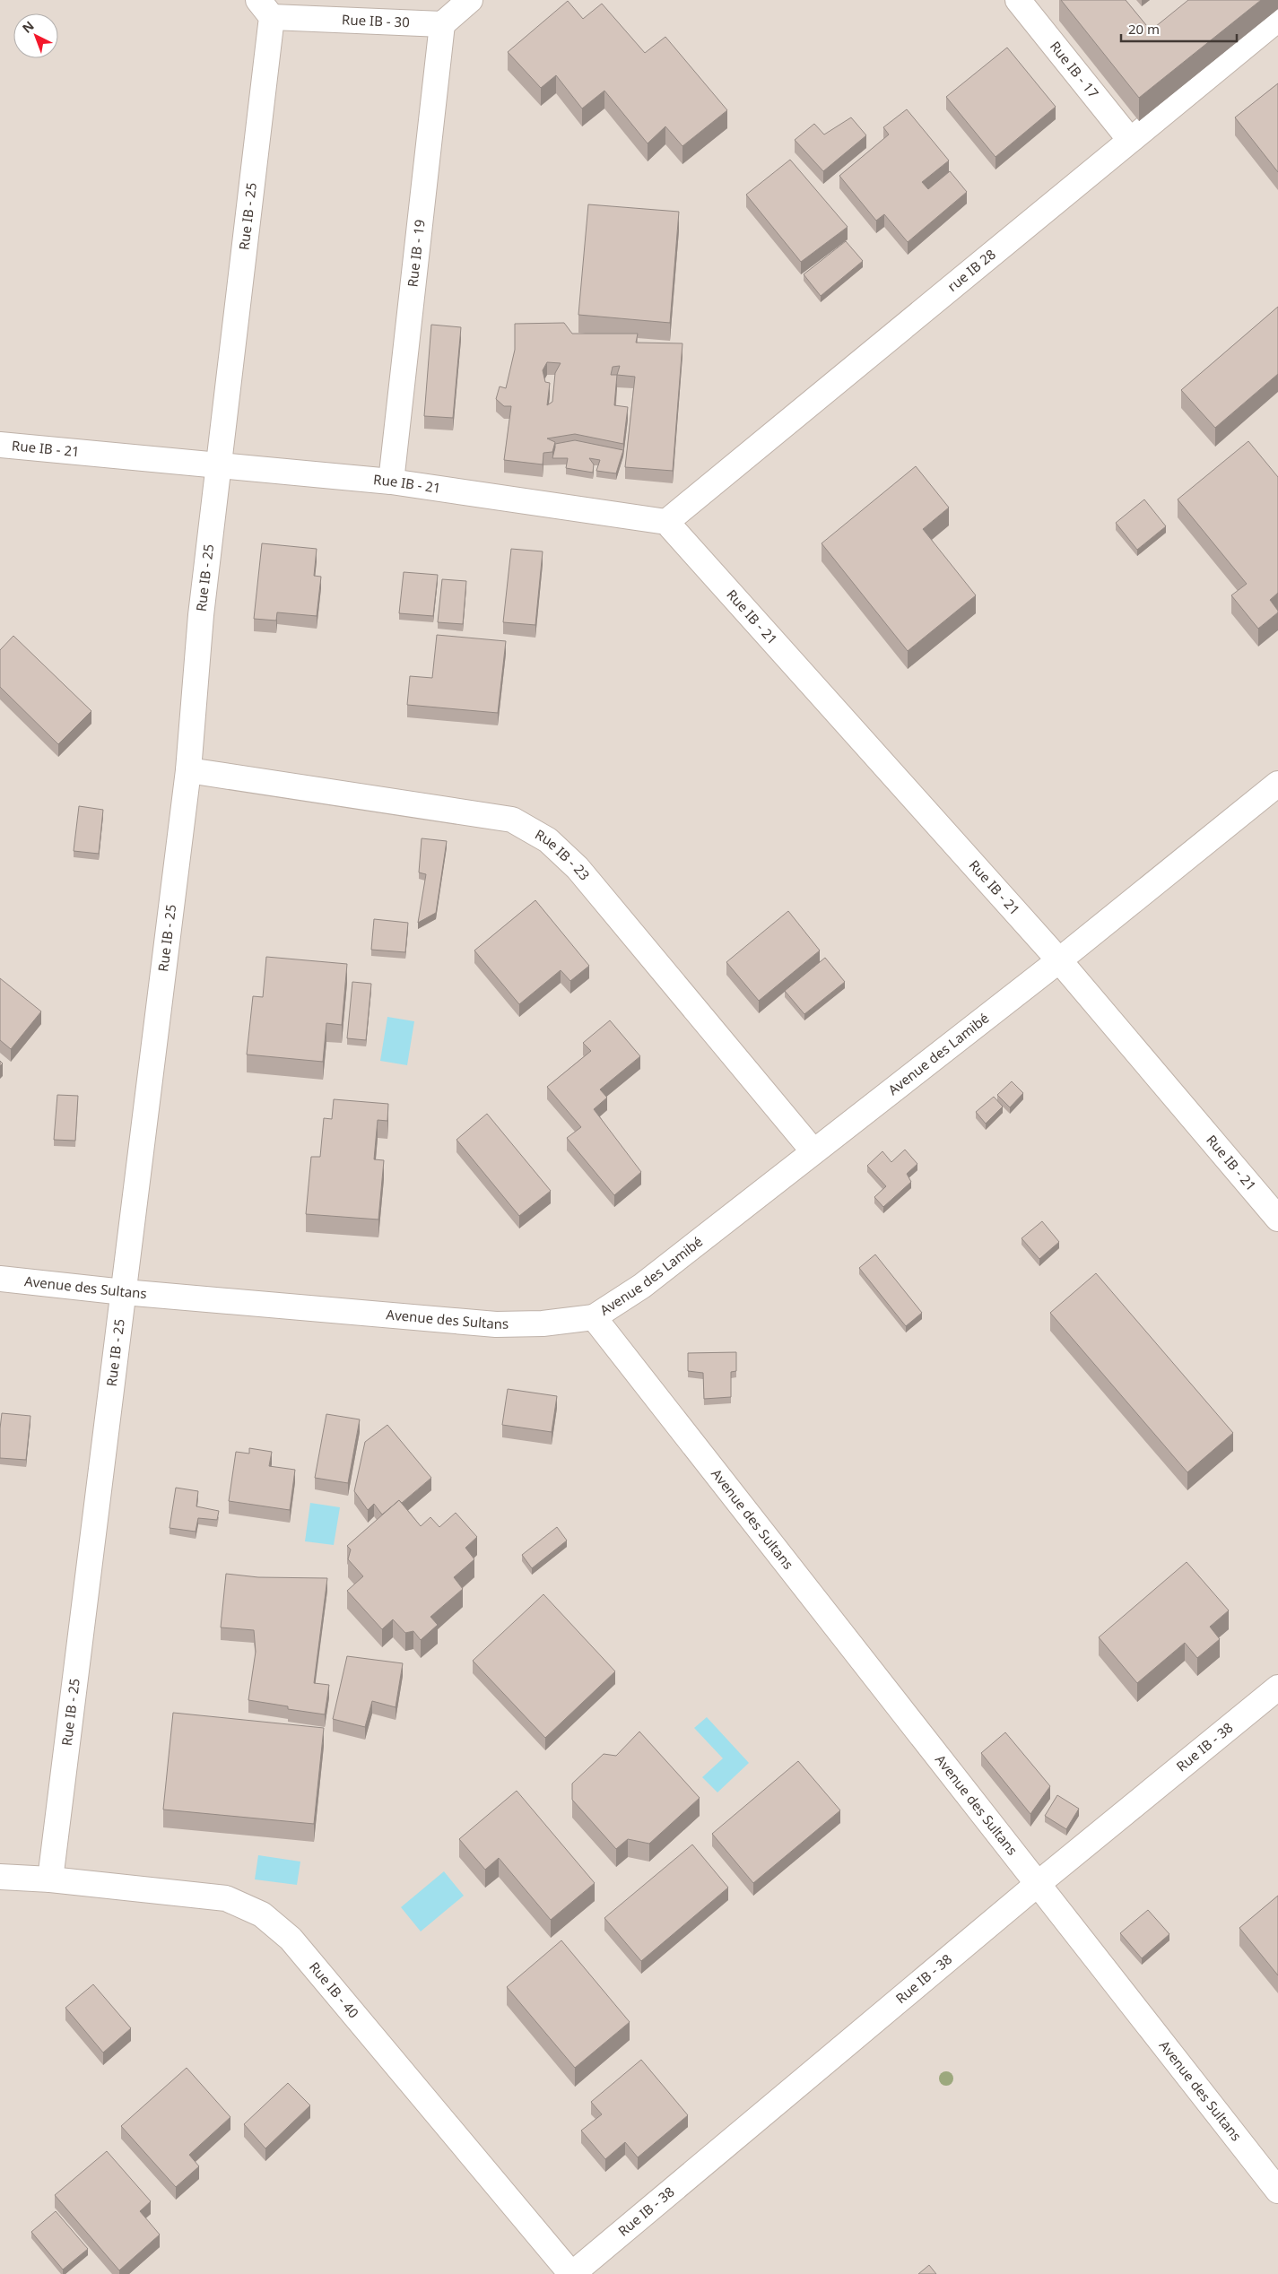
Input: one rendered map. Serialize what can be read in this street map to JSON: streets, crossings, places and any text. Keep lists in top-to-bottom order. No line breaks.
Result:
{"streets":{"street":["Rue IB - 30","Rue IB - 17","Rue IB - 25","Rue IB - 19","rue IB 28","Rue IB - 21","Rue IB - 23","Avenue des Lamibé","Avenue des Sultans","Rue IB - 38","Rue IB - 40"]},"crossings":[["Rue IB - 30","Rue IB - 25"],["Rue IB - 30","Rue IB - 19"],["Rue IB - 17","rue IB 28"],["Rue IB - 25","Rue IB - 21"],["Rue IB - 25","Rue IB - 23"],["Rue IB - 25","Avenue des Sultans"],["Rue IB - 25","Rue IB - 40"],["Rue IB - 19","Rue IB - 21"],["rue IB 28","Rue IB - 21"],["Rue IB - 21","Avenue des Lamibé"],["Rue IB - 23","Avenue des Lamibé"],["Avenue des Lamibé","Avenue des Sultans"],["Avenue des Sultans","Rue IB - 38"],["Rue IB - 38","Rue IB - 40"]],"scale_bar":"20 m","north":"top left"}
